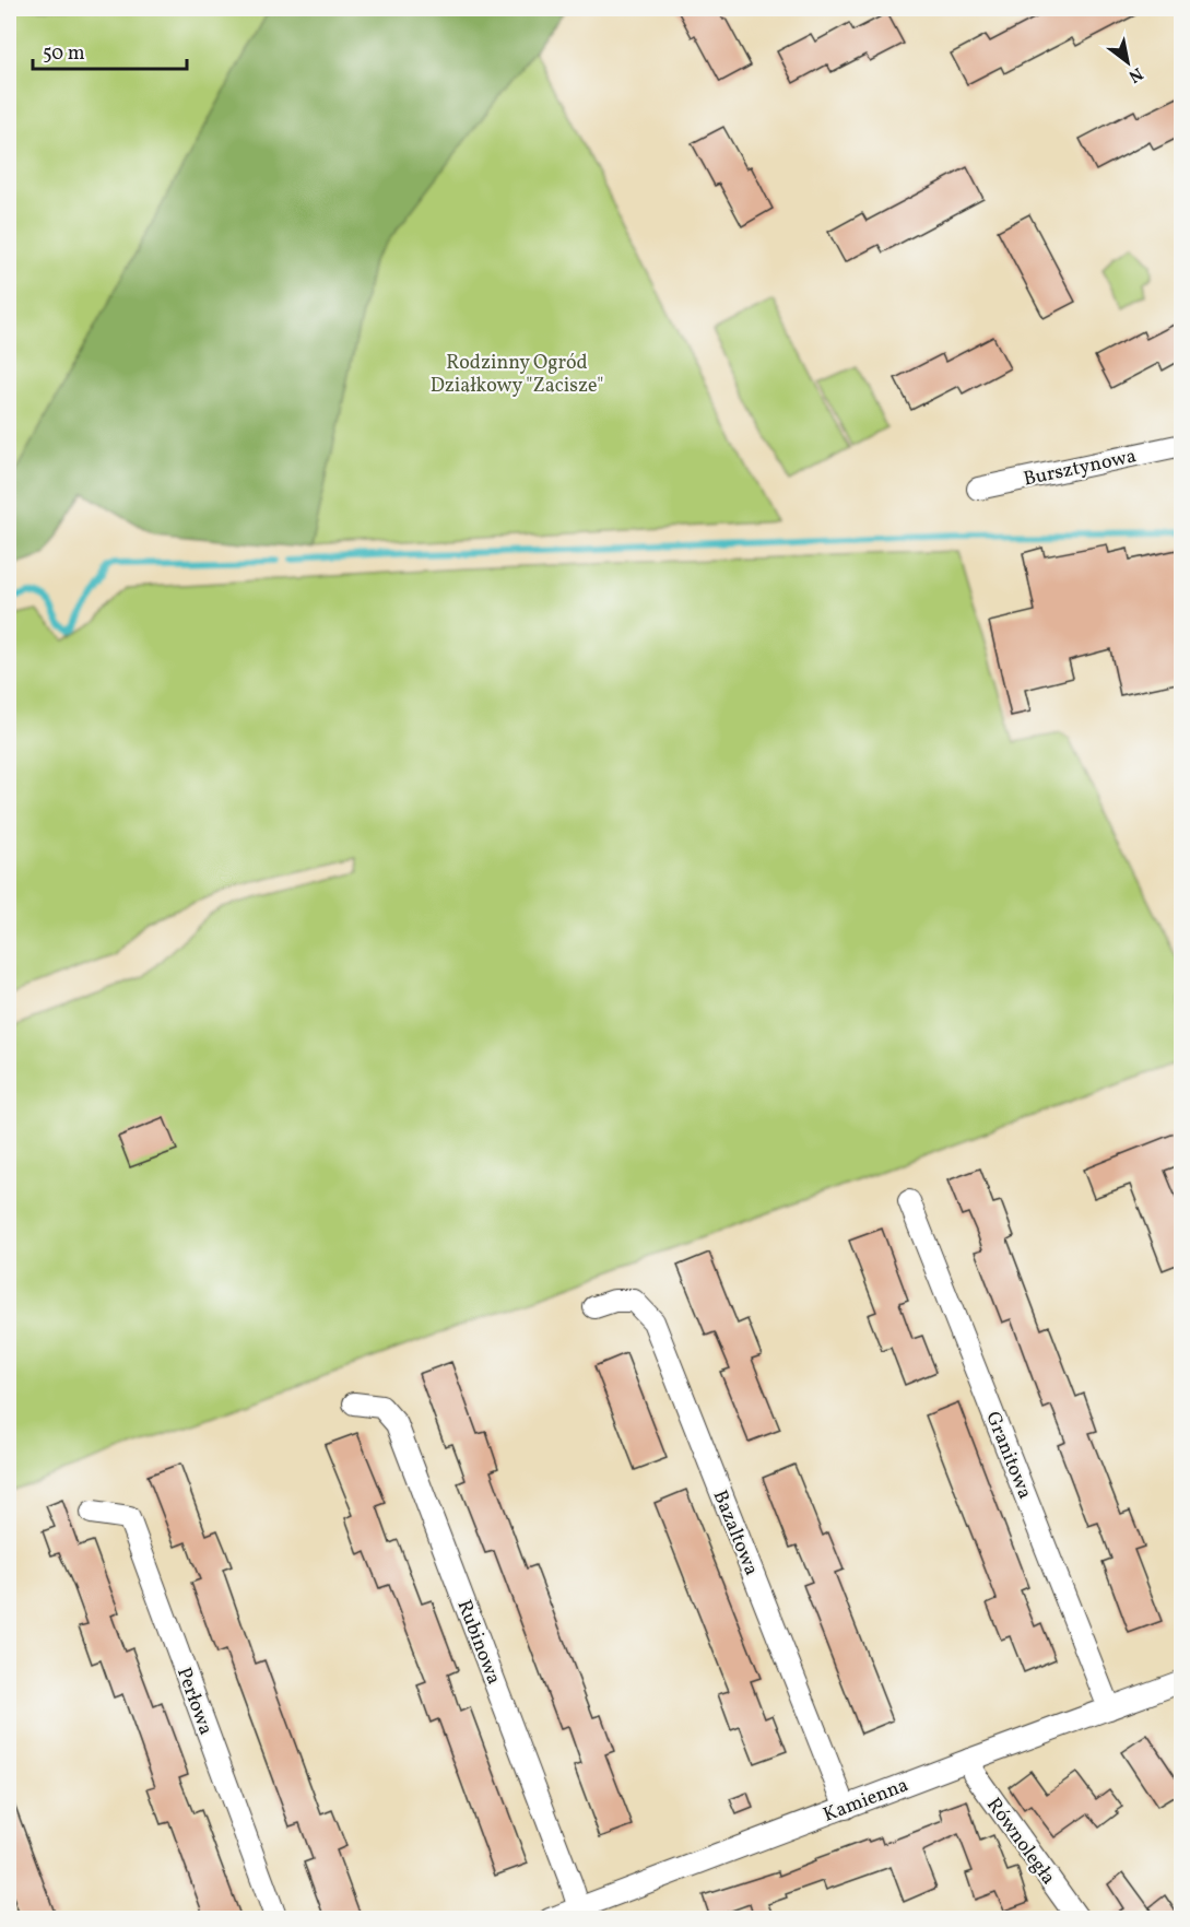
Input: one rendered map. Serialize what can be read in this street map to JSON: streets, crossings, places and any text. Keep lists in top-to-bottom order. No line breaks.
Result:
{"streets":{"street":["Bursztynowa","Granitowa","Bazaltowa","Rubinowa","Perłowa","Kamienna","Równoległa"]},"crossings":[["Granitowa","Kamienna"],["Bazaltowa","Kamienna"],["Rubinowa","Kamienna"],["Kamienna","Równoległa"]],"parks":["Rodzinny Ogród Działkowy \"Zacisze\""],"scale_bar":"50 m","north":"bottom right"}
